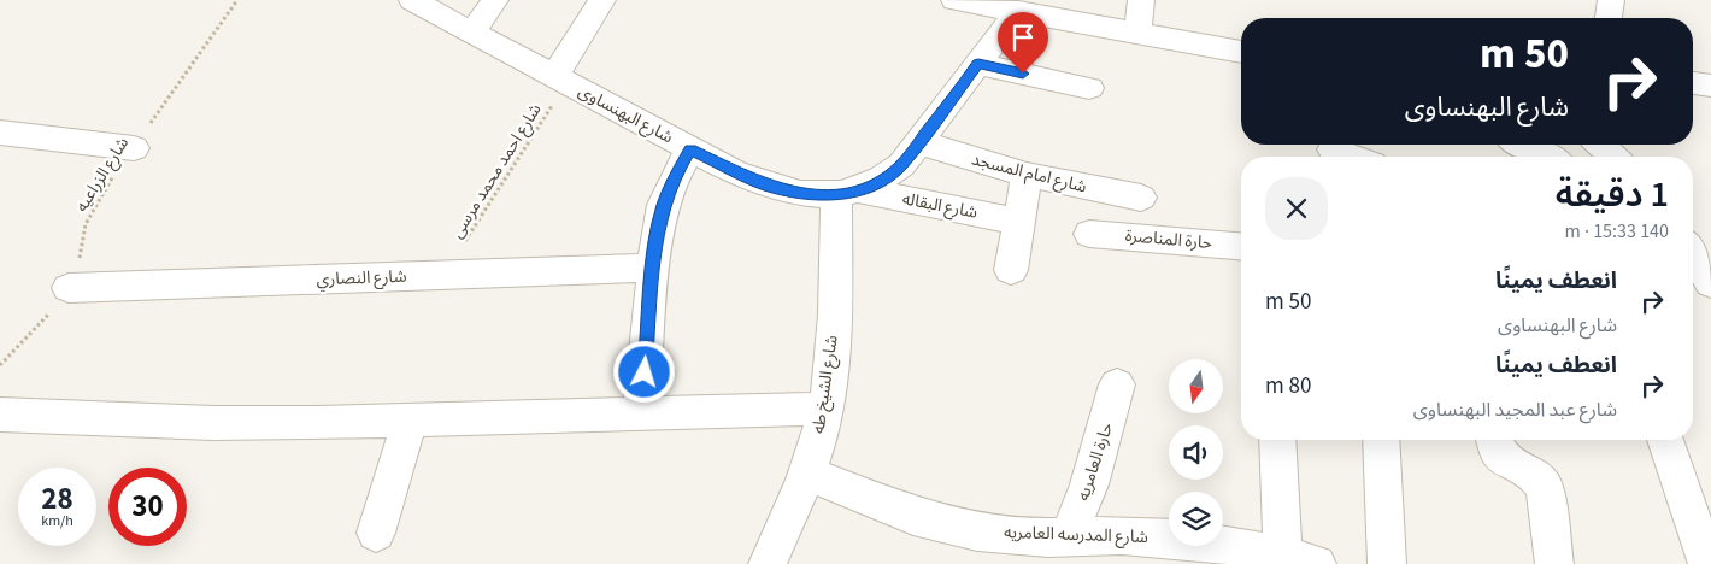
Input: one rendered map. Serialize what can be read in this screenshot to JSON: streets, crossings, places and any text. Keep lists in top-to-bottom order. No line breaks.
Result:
{"streets":{"street":["شارع البهنساوى","شارع امام المسجد","شارع البقاله","حارة المناصرة","شارع النصاري","شارع الشيخ طه","حارة العامريه","شارع المدرسه العامريه"],"path":["شارع احمد محمد مرسى","شارع الزراعيه"]},"crossings":[["شارع البهنساوى","شارع احمد محمد مرسى"],["شارع البهنساوى","شارع البقاله"],["شارع البهنساوى","شارع الشيخ طه"],["شارع احمد محمد مرسى","شارع النصاري"],["شارع الزراعيه","شارع النصاري"],["شارع البقاله","شارع الشيخ طه"],["شارع الشيخ طه","شارع المدرسه العامريه"],["حارة العامريه","شارع المدرسه العامريه"]],"north":"bottom","page":{"turn":["50 m","شارع البهنساوى"],"heading":["1 دقيقة","140 m · 15:33"],"list":[{"name":"انعطف يمينًا","note":"شارع البهنساوى","value":"50 m"},{"name":"انعطف يمينًا","note":"شارع عبد المجيد البهنساوى","value":"80 m"}],"speed":"28 km/h","limit":"30"}}
